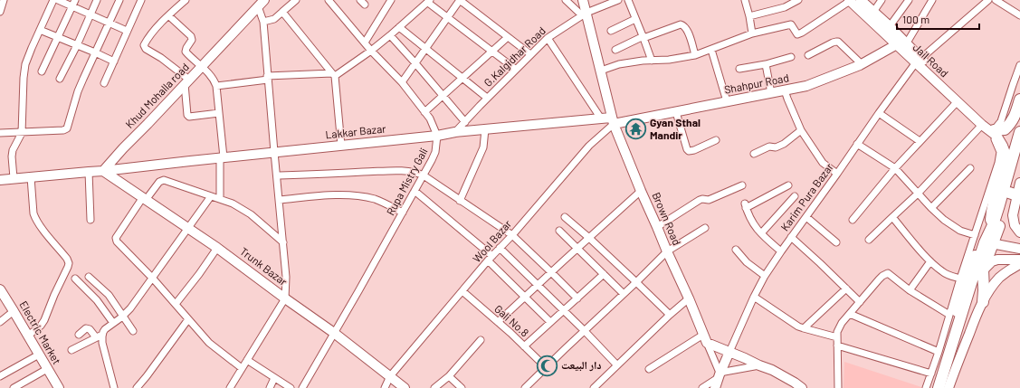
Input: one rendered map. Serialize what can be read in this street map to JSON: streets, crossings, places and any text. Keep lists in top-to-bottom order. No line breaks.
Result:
{"streets":{"street":["G.Kalgidhar Road","Jail Road","Shahpur Road","Khud Mohalla road","Lakkar Bazar","Rupa Mistry Gali","Karim Pura Bazar","Brown Road","Wool Bazar","Trunk Bazar","Gali No.8","Electric Market"]},"crossings":[["G.Kalgidhar Road","Lakkar Bazar"],["G.Kalgidhar Road","Brown Road"],["Jail Road","Shahpur Road"],["Jail Road","Karim Pura Bazar"],["Shahpur Road","Lakkar Bazar"],["Shahpur Road","Brown Road"],["Shahpur Road","Wool Bazar"],["Khud Mohalla road","Lakkar Bazar"],["Khud Mohalla road","Trunk Bazar"],["Lakkar Bazar","Rupa Mistry Gali"],["Lakkar Bazar","Brown Road"],["Lakkar Bazar","Wool Bazar"],["Lakkar Bazar","Trunk Bazar"],["Rupa Mistry Gali","Trunk Bazar"],["Brown Road","Wool Bazar"],["Wool Bazar","Trunk Bazar"],["Wool Bazar","Gali No.8"]],"places":{"temple":["Gyan Sthal Mandir"],"mosque":["دار البیعت"]},"scale_bar":"100 m"}
